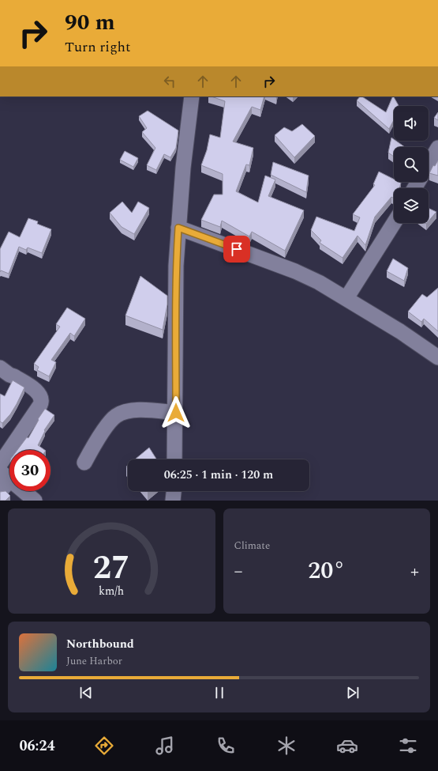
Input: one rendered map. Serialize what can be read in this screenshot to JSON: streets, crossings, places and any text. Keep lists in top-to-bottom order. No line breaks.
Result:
{"page":{"turn":["90 m","Turn right"],"limit":"30","trip":"06:25 · 1 min · 120 m","tile":"Climate","heat":["−","20°","+"],"song":["Northbound","June Harbor"],"tabs":"06:24","gauge":["27","km/h"]}}
